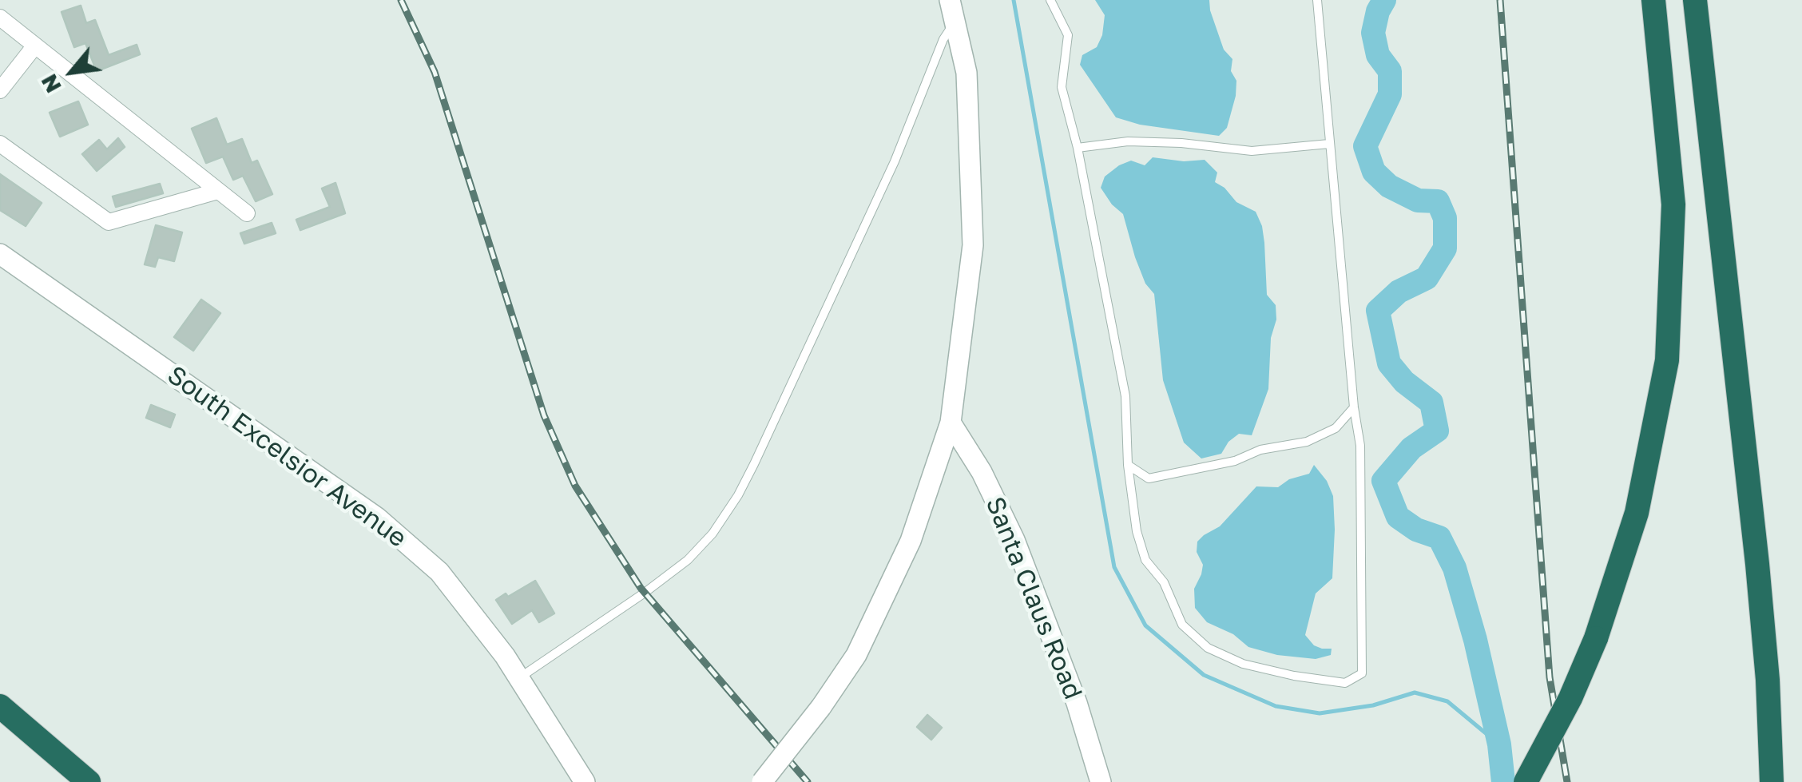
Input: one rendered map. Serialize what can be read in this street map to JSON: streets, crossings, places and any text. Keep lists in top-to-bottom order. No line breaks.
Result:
{"streets":{"street":["South Excelsior Avenue","Santa Claus Road"]},"north":"bottom left"}
